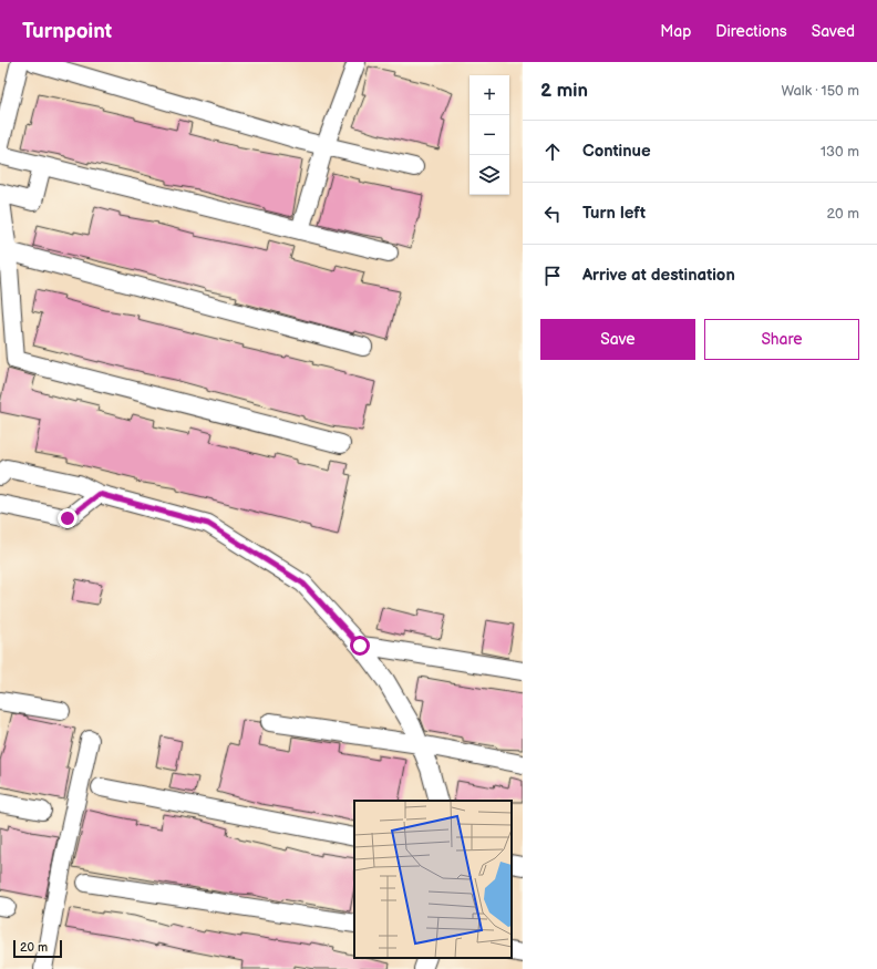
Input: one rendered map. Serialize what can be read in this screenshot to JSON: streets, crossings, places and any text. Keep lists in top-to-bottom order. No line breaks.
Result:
{"scale_bar":"20 m","page":{"header":"Turnpoint","nav":["Map","Directions","Saved"],"heading":["2 min","Walk · 150 m"],"map_buttons":["+","−"],"list":[["Continue","130 m"],["Turn left","20 m"],"Arrive at destination"],"buttons":["Save","Share"],"scale":"20 m"}}
